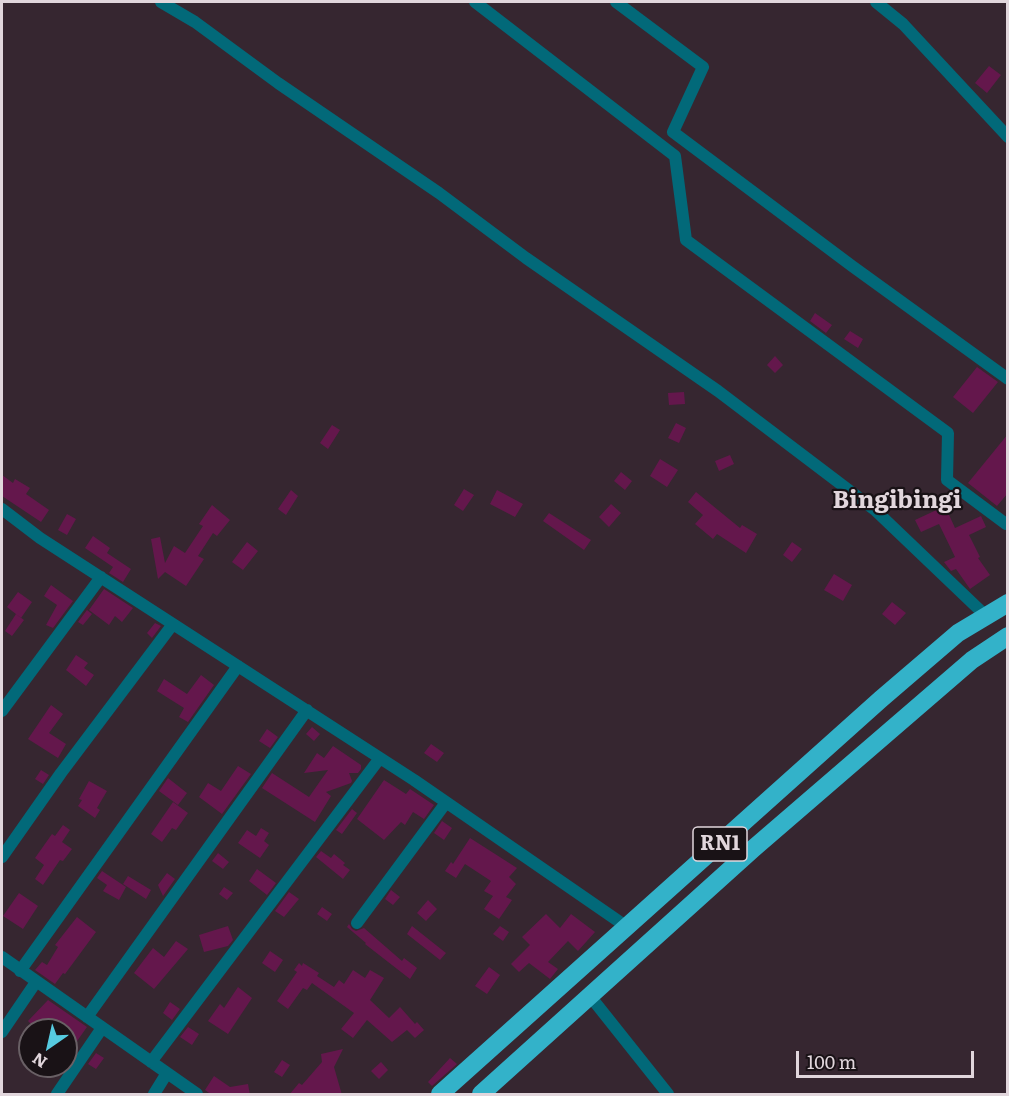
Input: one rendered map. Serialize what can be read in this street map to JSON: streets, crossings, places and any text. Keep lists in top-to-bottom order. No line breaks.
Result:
{"streets":{"highway":["RN1"]},"districts":["Bingibingi"],"scale_bar":"100 m","north":"bottom left"}
